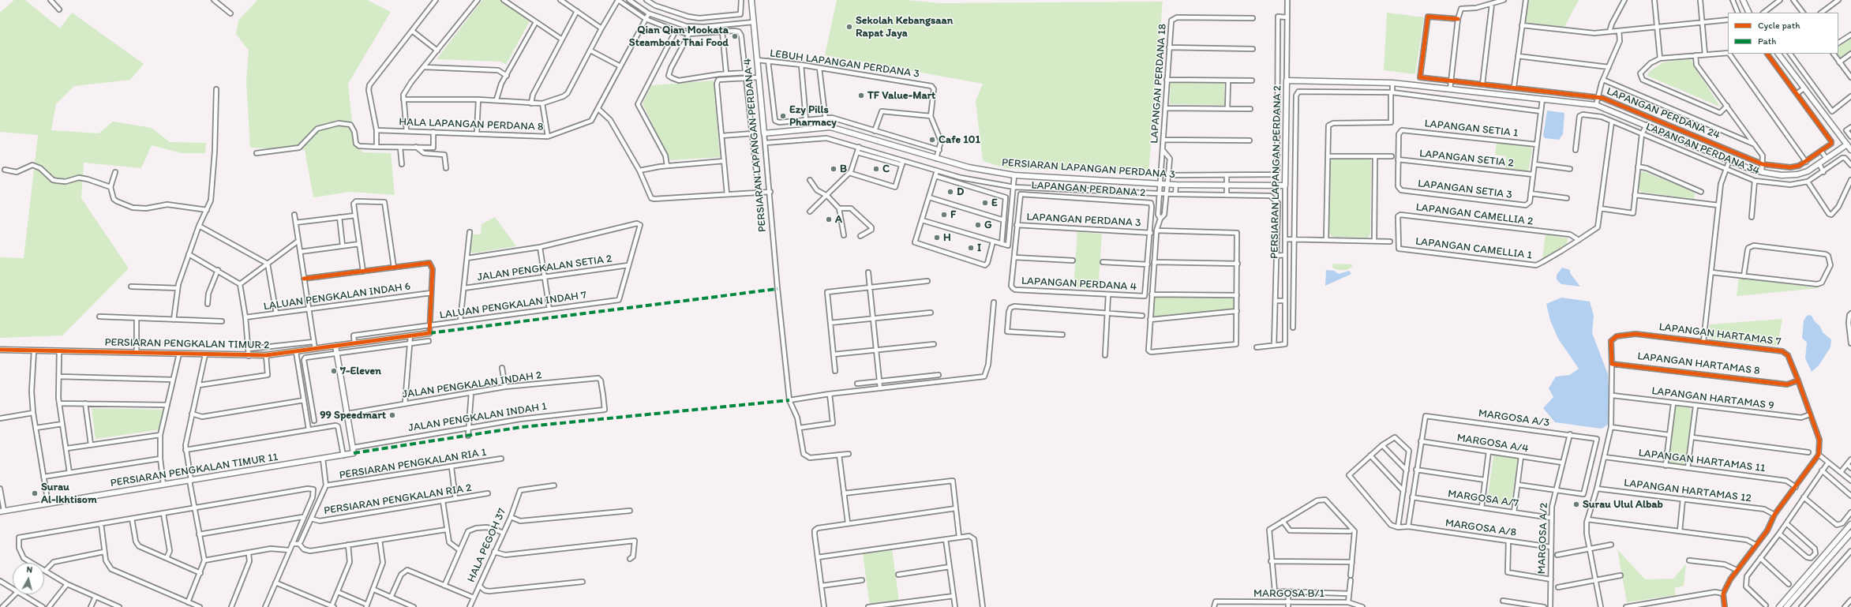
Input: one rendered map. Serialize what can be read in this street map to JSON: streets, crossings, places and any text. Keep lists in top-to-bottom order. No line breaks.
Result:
{"streets":{"street":["LEBUH LAPANGAN PERDANA 3","LAPANGAN PERDANA 18","LAPANGAN PERDANA 24","HALA LAPANGAN PERDANA 8","LAPANGAN SETIA 1","PERSIARAN LAPANGAN PERDANA 4","LAPANGAN PERDANA 34","LAPANGAN SETIA 2","PERSIARAN LAPANGAN PERDANA 3","PERSIARAN LAPANGAN PERDANA 2","LAPANGAN PERDANA 2","LAPANGAN SETIA 3","LAPANGAN CAMELLIA 2","LAPANGAN PERDANA 3","LAPANGAN CAMELLIA 1","JALAN PENGKALAN SETIA 2","LAPANGAN PERDANA 4","LALUAN PENGKALAN INDAH 6","LALUAN PENGKALAN INDAH 7","LAPANGAN HARTAMAS 7","PERSIARAN PENGKALAN TIMUR 2","LAPANGAN HARTAMAS 8","JALAN PENGKALAN INDAH 2","LAPANGAN HARTAMAS 9","JALAN PENGKALAN INDAH 1","MARGOSA A/3","MARGOSA A/4","LAPANGAN HARTAMAS 11","PERSIARAN PENGKALAN RIA 1","PERSIARAN PENGKALAN TIMUR 11","LAPANGAN HARTAMAS 12","MARGOSA A/7","PERSIARAN PENGKALAN RIA 2","MARGOSA A/8","MARGOSA A/2","HALA PEGOH 37","MARGOSA B/1"]},"crossings":[["LEBUH LAPANGAN PERDANA 3","PERSIARAN LAPANGAN PERDANA 4"],["LAPANGAN PERDANA 18","PERSIARAN LAPANGAN PERDANA 3"],["LAPANGAN PERDANA 18","LAPANGAN PERDANA 3"],["LAPANGAN SETIA 1","LAPANGAN SETIA 2"],["LAPANGAN SETIA 1","LAPANGAN SETIA 3"],["PERSIARAN LAPANGAN PERDANA 4","PERSIARAN LAPANGAN PERDANA 3"],["LAPANGAN PERDANA 34","LAPANGAN CAMELLIA 1"],["LAPANGAN SETIA 2","LAPANGAN SETIA 3"],["PERSIARAN LAPANGAN PERDANA 3","PERSIARAN LAPANGAN PERDANA 2"],["LAPANGAN PERDANA 2","LAPANGAN PERDANA 3"],["LAPANGAN CAMELLIA 2","LAPANGAN CAMELLIA 1"],["JALAN PENGKALAN SETIA 2","LALUAN PENGKALAN INDAH 7"],["LALUAN PENGKALAN INDAH 7","PERSIARAN PENGKALAN TIMUR 2"],["LAPANGAN HARTAMAS 7","LAPANGAN HARTAMAS 8"],["LAPANGAN HARTAMAS 7","LAPANGAN HARTAMAS 9"],["JALAN PENGKALAN INDAH 2","JALAN PENGKALAN INDAH 1"],["JALAN PENGKALAN INDAH 1","PERSIARAN PENGKALAN TIMUR 11"],["MARGOSA A/3","MARGOSA A/4"],["MARGOSA A/3","MARGOSA A/2"],["MARGOSA A/4","MARGOSA A/2"],["MARGOSA A/7","MARGOSA A/2"],["MARGOSA A/8","MARGOSA A/2"]],"places":["Sekolah Kebangsaan Rapat Jaya","Qian Qian Mookata Steamboat Thai Food","TF Value-Mart","Ezy Pills Pharmacy","Cafe 101","B","C","D","E","F","A","G","H","I","7-Eleven","99 Speedmart","Surau Al-Ikhtisom","Surau Ulul Albab"],"legend":["Cycle path","Path"],"north":"top"}
